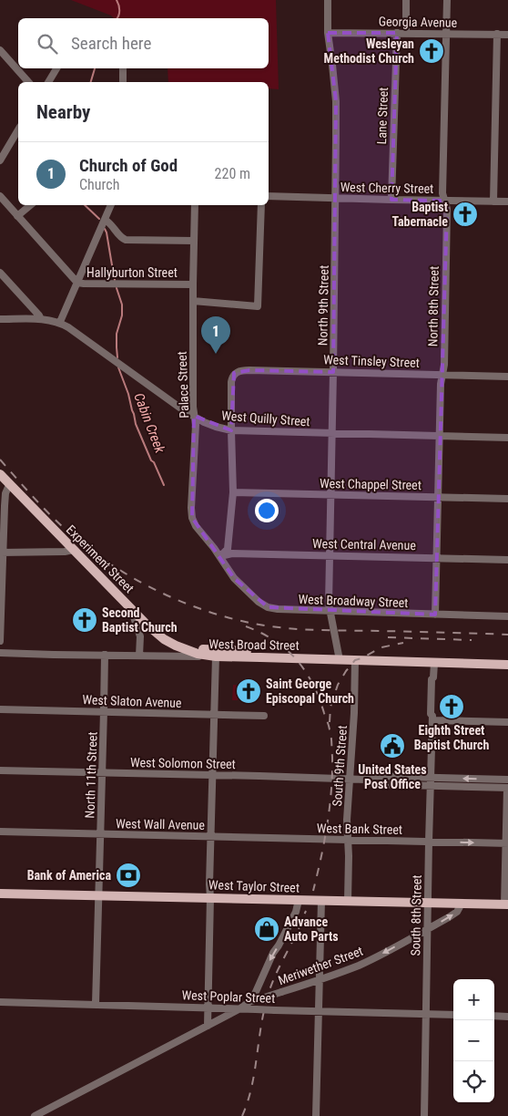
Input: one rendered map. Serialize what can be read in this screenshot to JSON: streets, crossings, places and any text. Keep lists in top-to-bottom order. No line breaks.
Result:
{"streets":{"main road":["Experiment Street","West Broad Street","West Taylor Street"],"street":["Georgia Avenue","Lane Street","West Cherry Street","Hallyburton Street","North 9th Street","North 8th Street","West Tinsley Street","Palace Street","West Quilly Street","West Chappel Street","West Central Avenue","West Broadway Street","West Slaton Avenue","West Solomon Street","South 9th Street","North 11th Street","West Wall Avenue","West Bank Street","South 8th Street","Meriwether Street","West Poplar Street"]},"crossings":[["Georgia Avenue","Lane Street"],["Georgia Avenue","North 9th Street"],["Georgia Avenue","North 8th Street"],["Lane Street","West Cherry Street"],["West Cherry Street","North 9th Street"],["West Cherry Street","North 8th Street"],["Hallyburton Street","Palace Street"],["North 9th Street","West Tinsley Street"],["North 9th Street","West Quilly Street"],["North 9th Street","West Chappel Street"],["North 9th Street","West Central Avenue"],["North 9th Street","West Broadway Street"],["North 8th Street","West Tinsley Street"],["North 8th Street","West Quilly Street"],["North 8th Street","West Chappel Street"],["North 8th Street","West Central Avenue"],["North 8th Street","West Broadway Street"],["West Tinsley Street","West Quilly Street"],["Palace Street","West Quilly Street"],["Palace Street","West Central Avenue"],["Palace Street","West Broadway Street"],["West Central Avenue","West Broadway Street"],["Experiment Street","West Broad Street"],["West Broad Street","South 9th Street"],["West Broad Street","North 11th Street"],["West Broad Street","South 8th Street"],["West Slaton Avenue","North 11th Street"],["West Solomon Street","South 9th Street"],["West Solomon Street","North 11th Street"],["West Solomon Street","South 8th Street"],["South 9th Street","West Bank Street"],["South 9th Street","West Taylor Street"],["North 11th Street","West Wall Avenue"],["North 11th Street","West Taylor Street"],["North 11th Street","West Poplar Street"],["West Wall Avenue","West Bank Street"],["West Bank Street","South 8th Street"],["West Taylor Street","South 8th Street"],["West Taylor Street","Meriwether Street"],["South 8th Street","Meriwether Street"],["South 8th Street","West Poplar Street"],["Meriwether Street","West Poplar Street"]],"water":["Cabin Creek"],"places":{"church":["Wesleyan Methodist Church","Baptist Tabernacle","Second Baptist Church","Saint George Episcopal Church","Eighth Street Baptist Church"],"public building":["United States Post Office"],"bank":["Bank of America"],"shop":["Advance Auto Parts"]},"page":{"search":"Search here","heading":"Nearby","list":[{"mark":"1","name":"Church of God","note":"Church","value":"220 m"}],"pins":"1","map_buttons":["+","−"]}}
